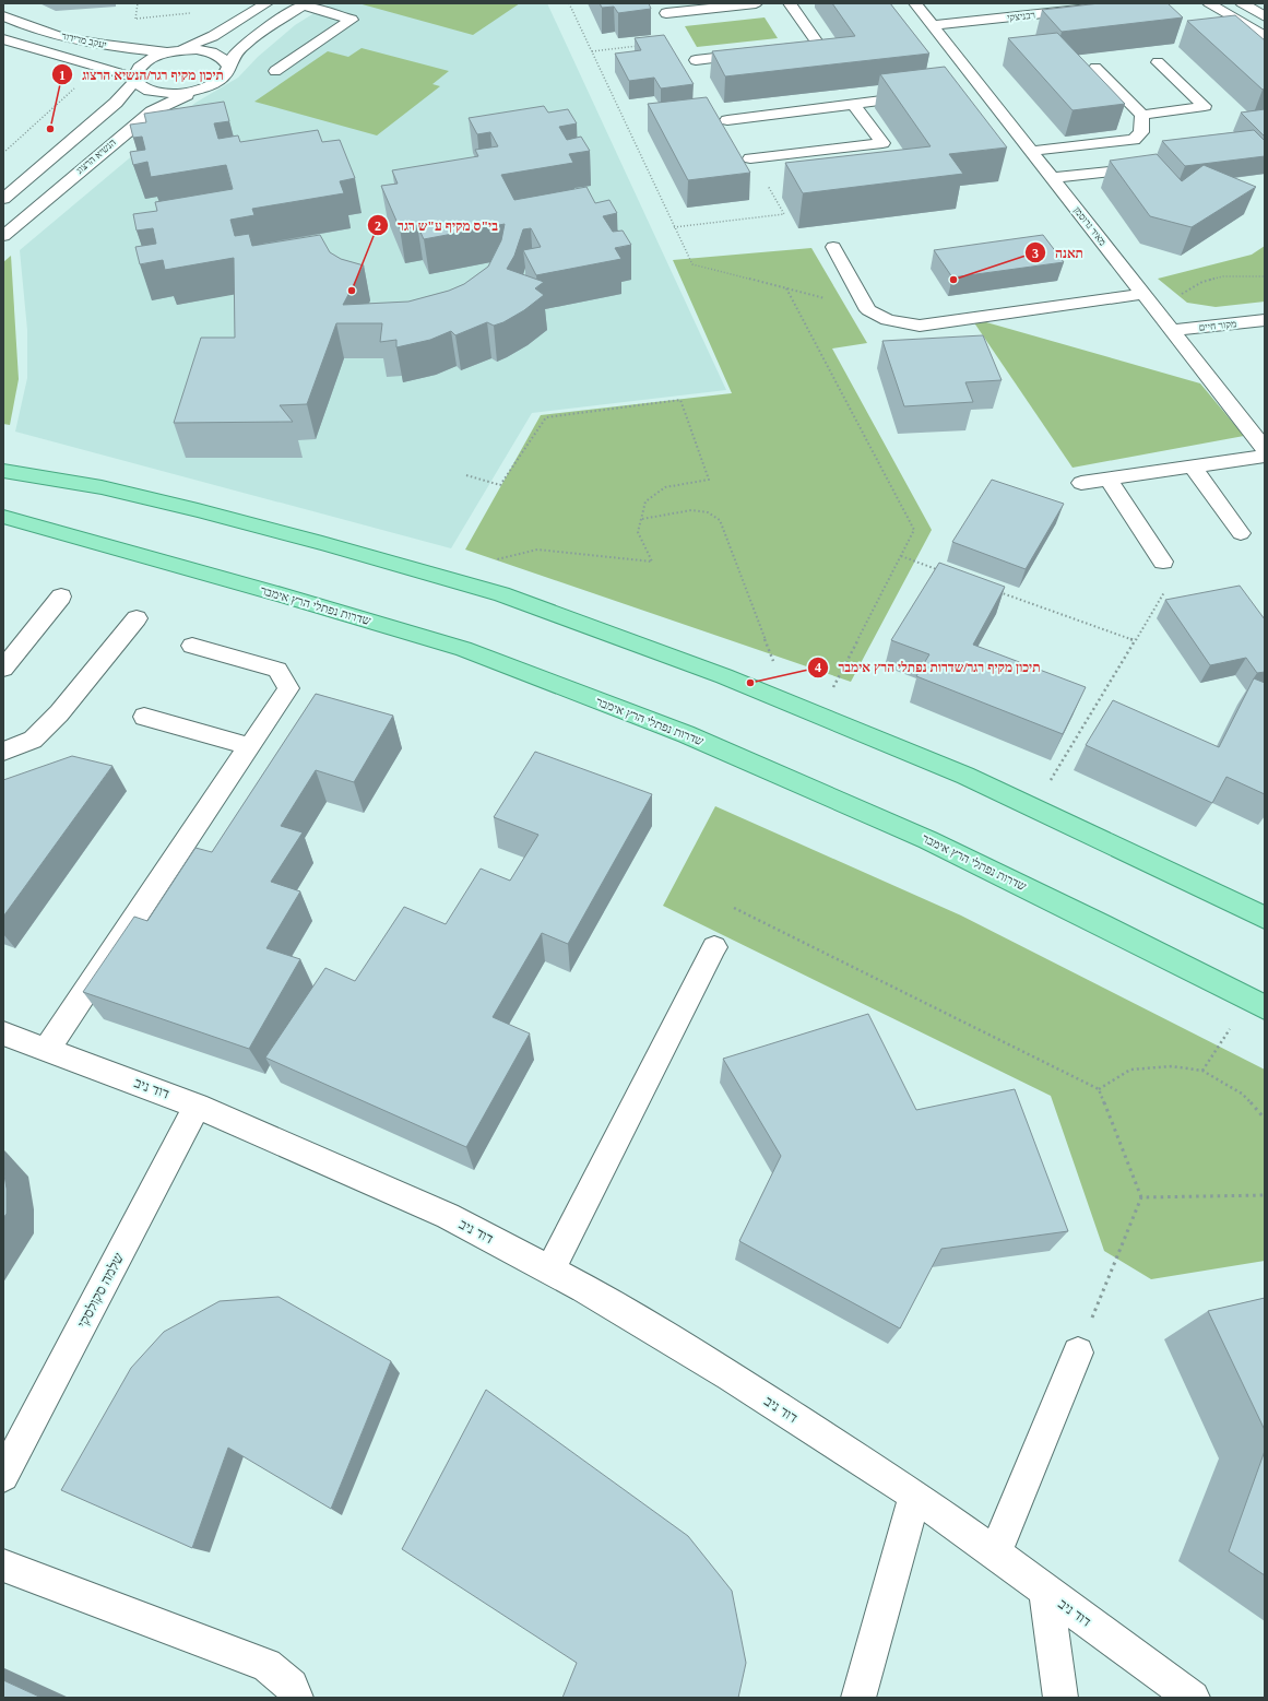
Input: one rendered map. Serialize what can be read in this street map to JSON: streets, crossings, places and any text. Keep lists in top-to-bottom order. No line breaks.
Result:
{"streets":{"main road":["שדרות נפתלי הרץ אימבר"],"street":["רבניצקי","יעקב מרידור","הנשיא הרצוג","מאיר גרוסמן","מקור חיים","דוד ניב","שלמה סקולסקי"]},"crossings":[["רבניצקי","מאיר גרוסמן"],["יעקב מרידור","הנשיא הרצוג"],["מאיר גרוסמן","מקור חיים"],["דוד ניב","שלמה סקולסקי"]],"places":["תיכון מקיף רגר/הנשיא הרצוג","תאנה","בי\"ס מקיף ע\"ש רגר","תיכון מקיף רגר/שדרות נפתלי הרץ אימבר"]}
